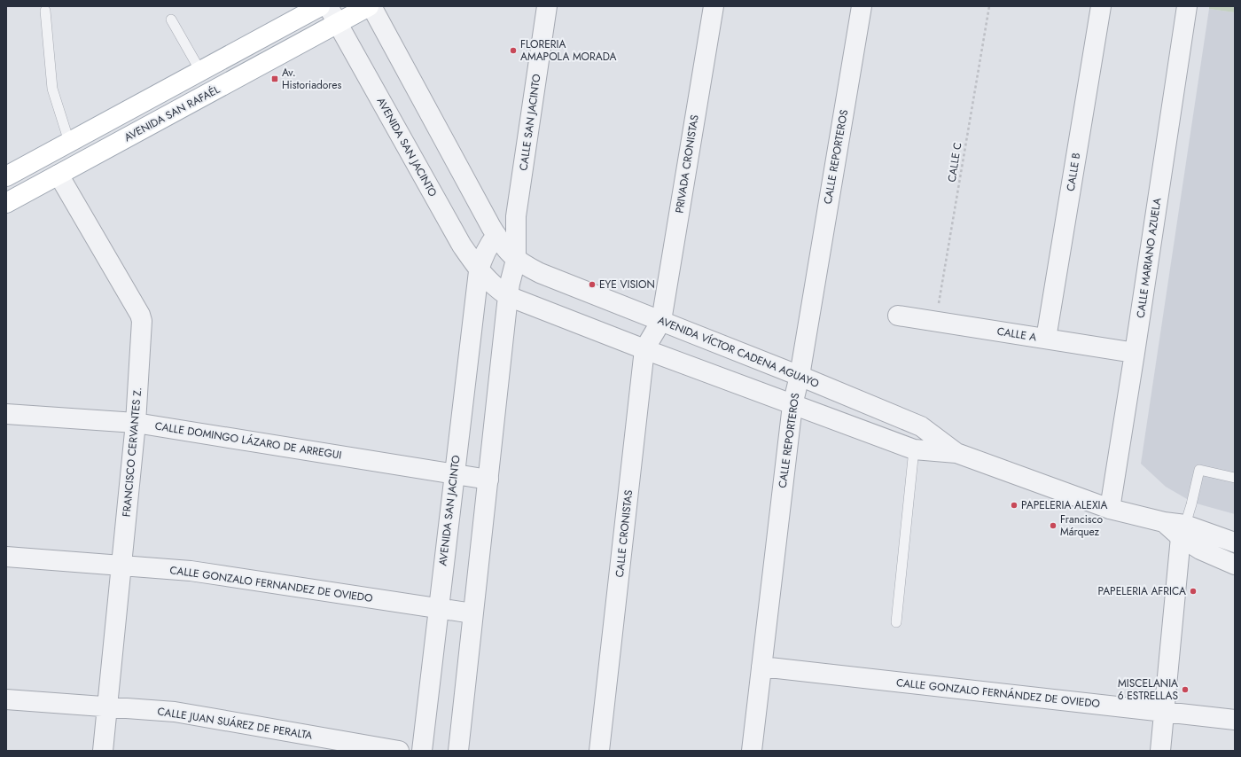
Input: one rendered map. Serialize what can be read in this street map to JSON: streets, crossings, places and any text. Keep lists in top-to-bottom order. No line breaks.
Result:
{"streets":{"main road":["AVENIDA SAN RAFAÉL"],"street":["CALLE SAN JACINTO","AVENIDA SAN JACINTO","CALLE REPORTEROS","PRIVADA CRONISTAS","CALLE B","CALLE MARIANO AZUELA","CALLE A","AVENIDA VÍCTOR CADENA AGUAYO","CALLE DOMINGO LÁZARO DE ARREGUI","FRANCISCO CERVANTES Z.","CALLE CRONISTAS","CALLE GONZALO FERNANDEZ DE OVIEDO","CALLE GONZALO FERNÁNDEZ DE OVIEDO","CALLE JUAN SUÁREZ DE PERALTA"],"path":["CALLE C"]},"crossings":[["AVENIDA SAN RAFAÉL","AVENIDA SAN JACINTO"],["AVENIDA SAN RAFAÉL","FRANCISCO CERVANTES Z."],["CALLE SAN JACINTO","AVENIDA VÍCTOR CADENA AGUAYO"],["AVENIDA SAN JACINTO","AVENIDA VÍCTOR CADENA AGUAYO"],["AVENIDA SAN JACINTO","CALLE DOMINGO LÁZARO DE ARREGUI"],["AVENIDA SAN JACINTO","CALLE GONZALO FERNANDEZ DE OVIEDO"],["CALLE REPORTEROS","AVENIDA VÍCTOR CADENA AGUAYO"],["CALLE REPORTEROS","CALLE GONZALO FERNÁNDEZ DE OVIEDO"],["CALLE C","CALLE A"],["PRIVADA CRONISTAS","AVENIDA VÍCTOR CADENA AGUAYO"],["PRIVADA CRONISTAS","CALLE CRONISTAS"],["CALLE B","CALLE A"],["CALLE MARIANO AZUELA","CALLE A"],["CALLE MARIANO AZUELA","AVENIDA VÍCTOR CADENA AGUAYO"],["AVENIDA VÍCTOR CADENA AGUAYO","CALLE CRONISTAS"],["CALLE DOMINGO LÁZARO DE ARREGUI","FRANCISCO CERVANTES Z."],["FRANCISCO CERVANTES Z.","CALLE GONZALO FERNANDEZ DE OVIEDO"],["FRANCISCO CERVANTES Z.","CALLE JUAN SUÁREZ DE PERALTA"]],"places":{"other":["FLORERIA AMAPOLA MORADA","EYE VISION","PAPELERIA ALEXIA","Francisco Márquez","PAPELERIA AFRICA","MISCELANIA 6 ESTRELLAS"],"transit":["Av. Historiadores"]}}
